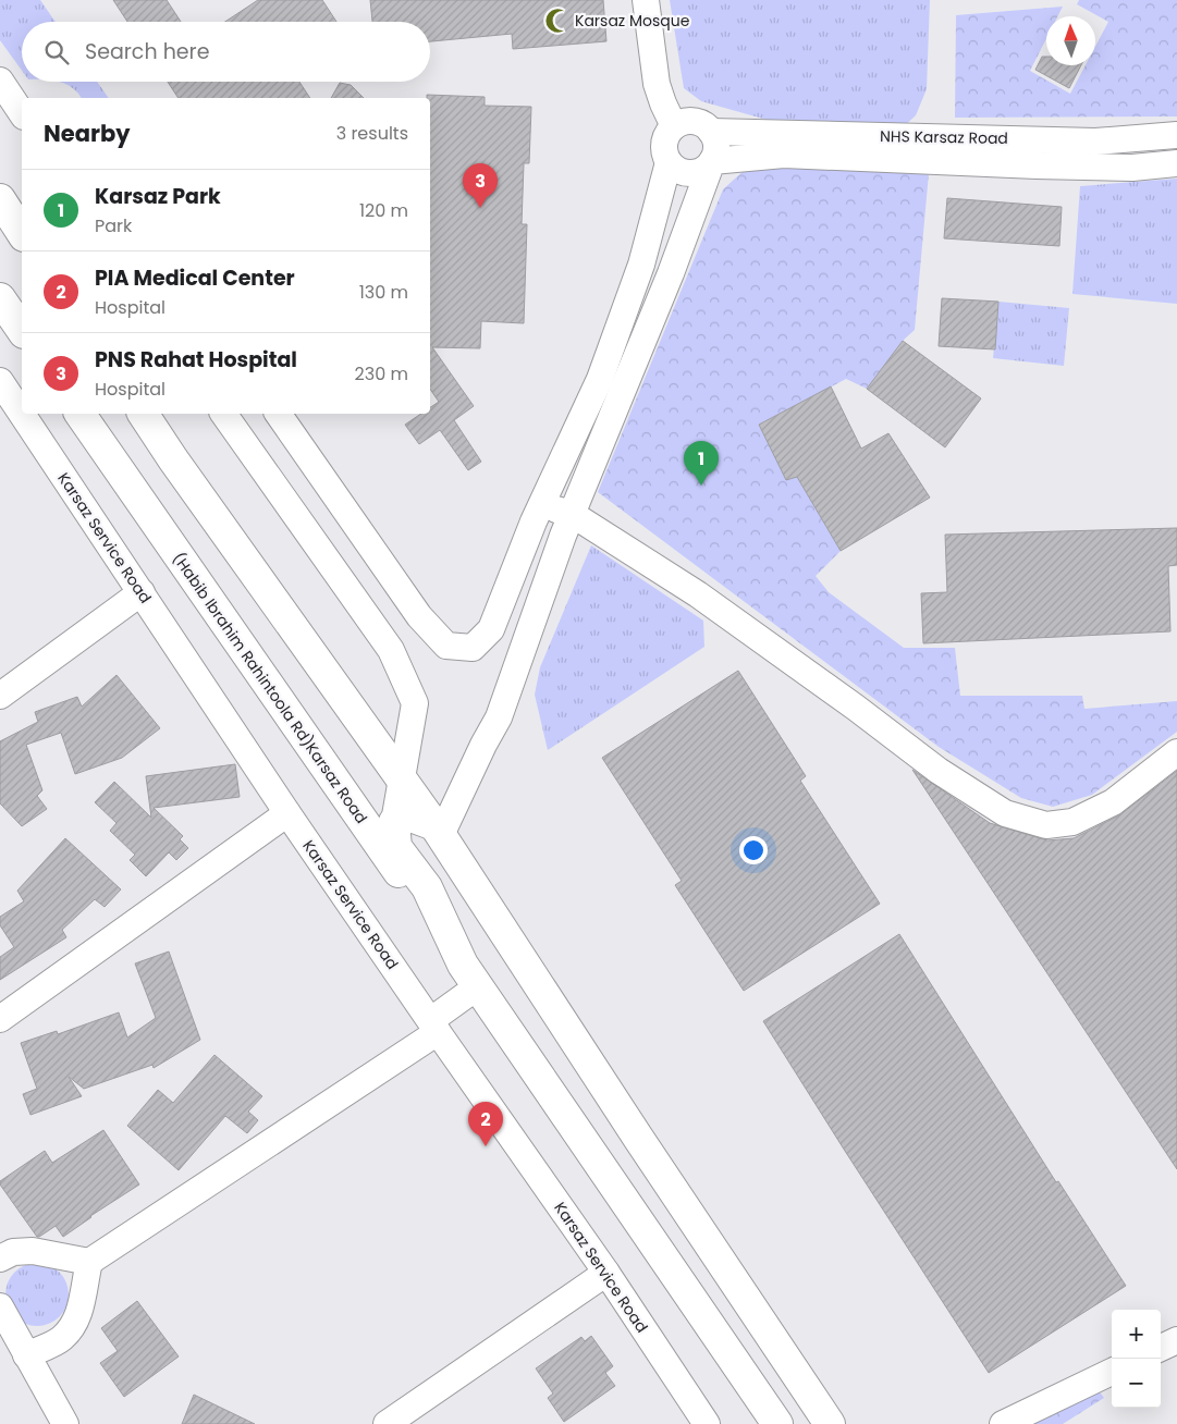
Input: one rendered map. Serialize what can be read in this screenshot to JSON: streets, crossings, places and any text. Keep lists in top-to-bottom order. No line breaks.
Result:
{"streets":{"highway":["(Habib Ibrahim Rahintoola Rd)Karsaz Road"],"street":["NHS Karsaz Road","Karsaz Service Road"]},"places":{"mosque":["Karsaz Mosque"]},"north":"top","page":{"search":"Search here","heading":["Nearby","3 results"],"pins":["3","1","2"],"list":[{"mark":"1","name":"Karsaz Park","note":"Park","value":"120 m"},{"mark":"2","name":"PIA Medical Center","note":"Hospital","value":"130 m"},{"mark":"3","name":"PNS Rahat Hospital","note":"Hospital","value":"230 m"}],"map_buttons":["+","−"]}}
